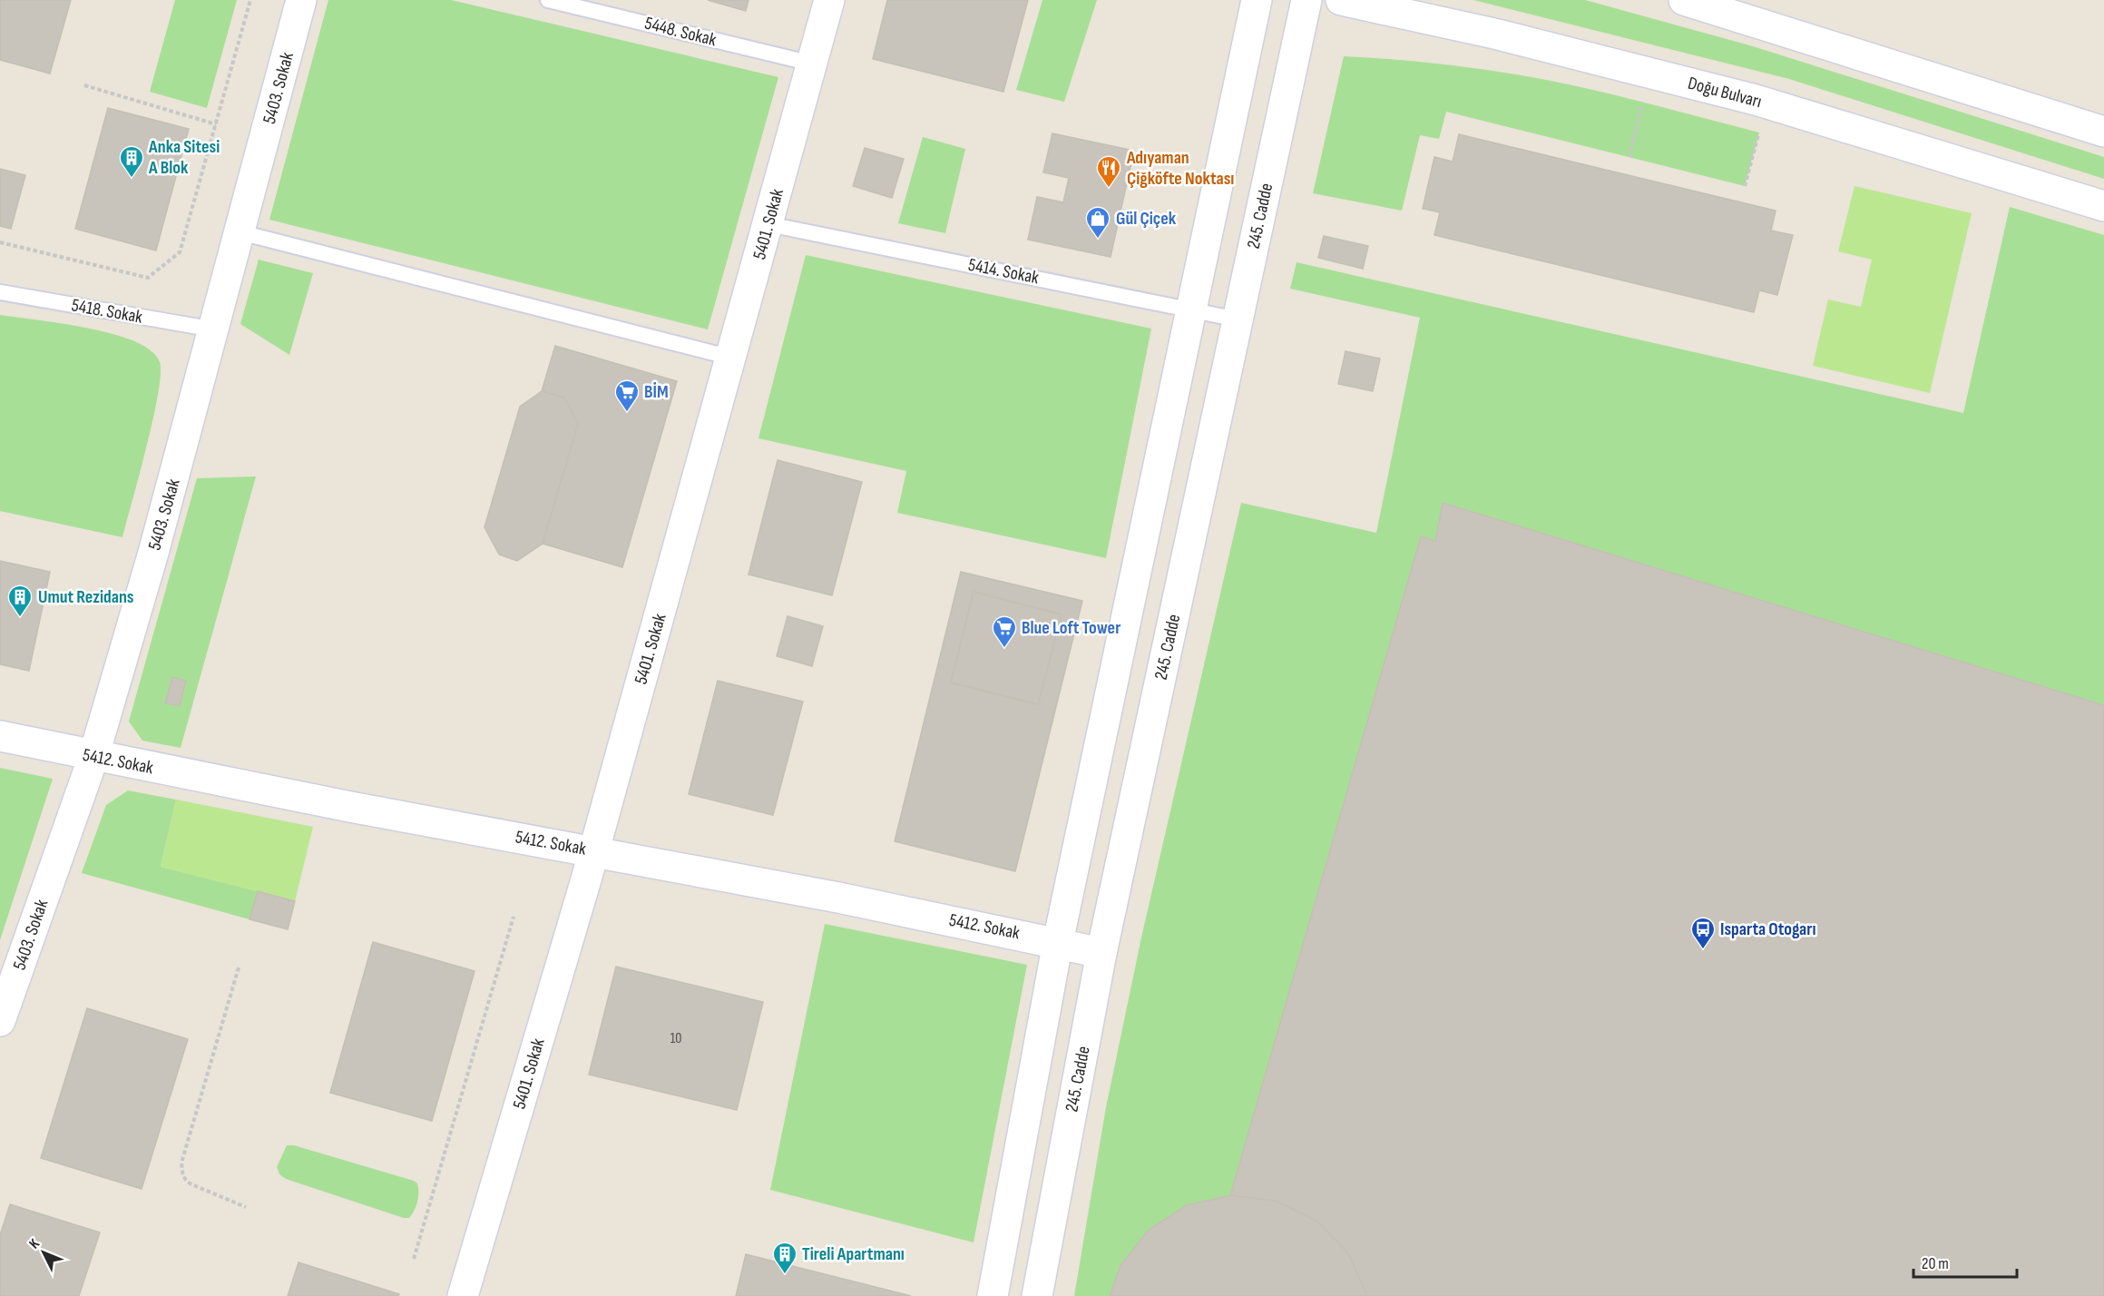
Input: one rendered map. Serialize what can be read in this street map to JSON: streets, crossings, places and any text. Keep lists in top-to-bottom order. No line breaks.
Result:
{"streets":{"street":["5403. Sokak","Doğu Bulvarı","245. Cadde","5401. Sokak","5412. Sokak"],"lane":["5448. Sokak","5414. Sokak","5418. Sokak"]},"crossings":[["5448. Sokak","5401. Sokak"],["5403. Sokak","5418. Sokak"],["5403. Sokak","5412. Sokak"],["245. Cadde","5414. Sokak"],["245. Cadde","5412. Sokak"],["5401. Sokak","5414. Sokak"],["5401. Sokak","5412. Sokak"]],"places":{"building":["Anka Sitesi A Blok","Umut Rezidans","Tireli Apartmanı"],"restaurant":["Adıyaman Çiğköfte Noktası"],"shop":["Gül Çiçek"],"supermarket":["BİM","Blue Loft Tower"],"bus stop":["Isparta Otogarı"]},"house_numbers":["10"],"scale_bar":"20 m","north":"top left"}
